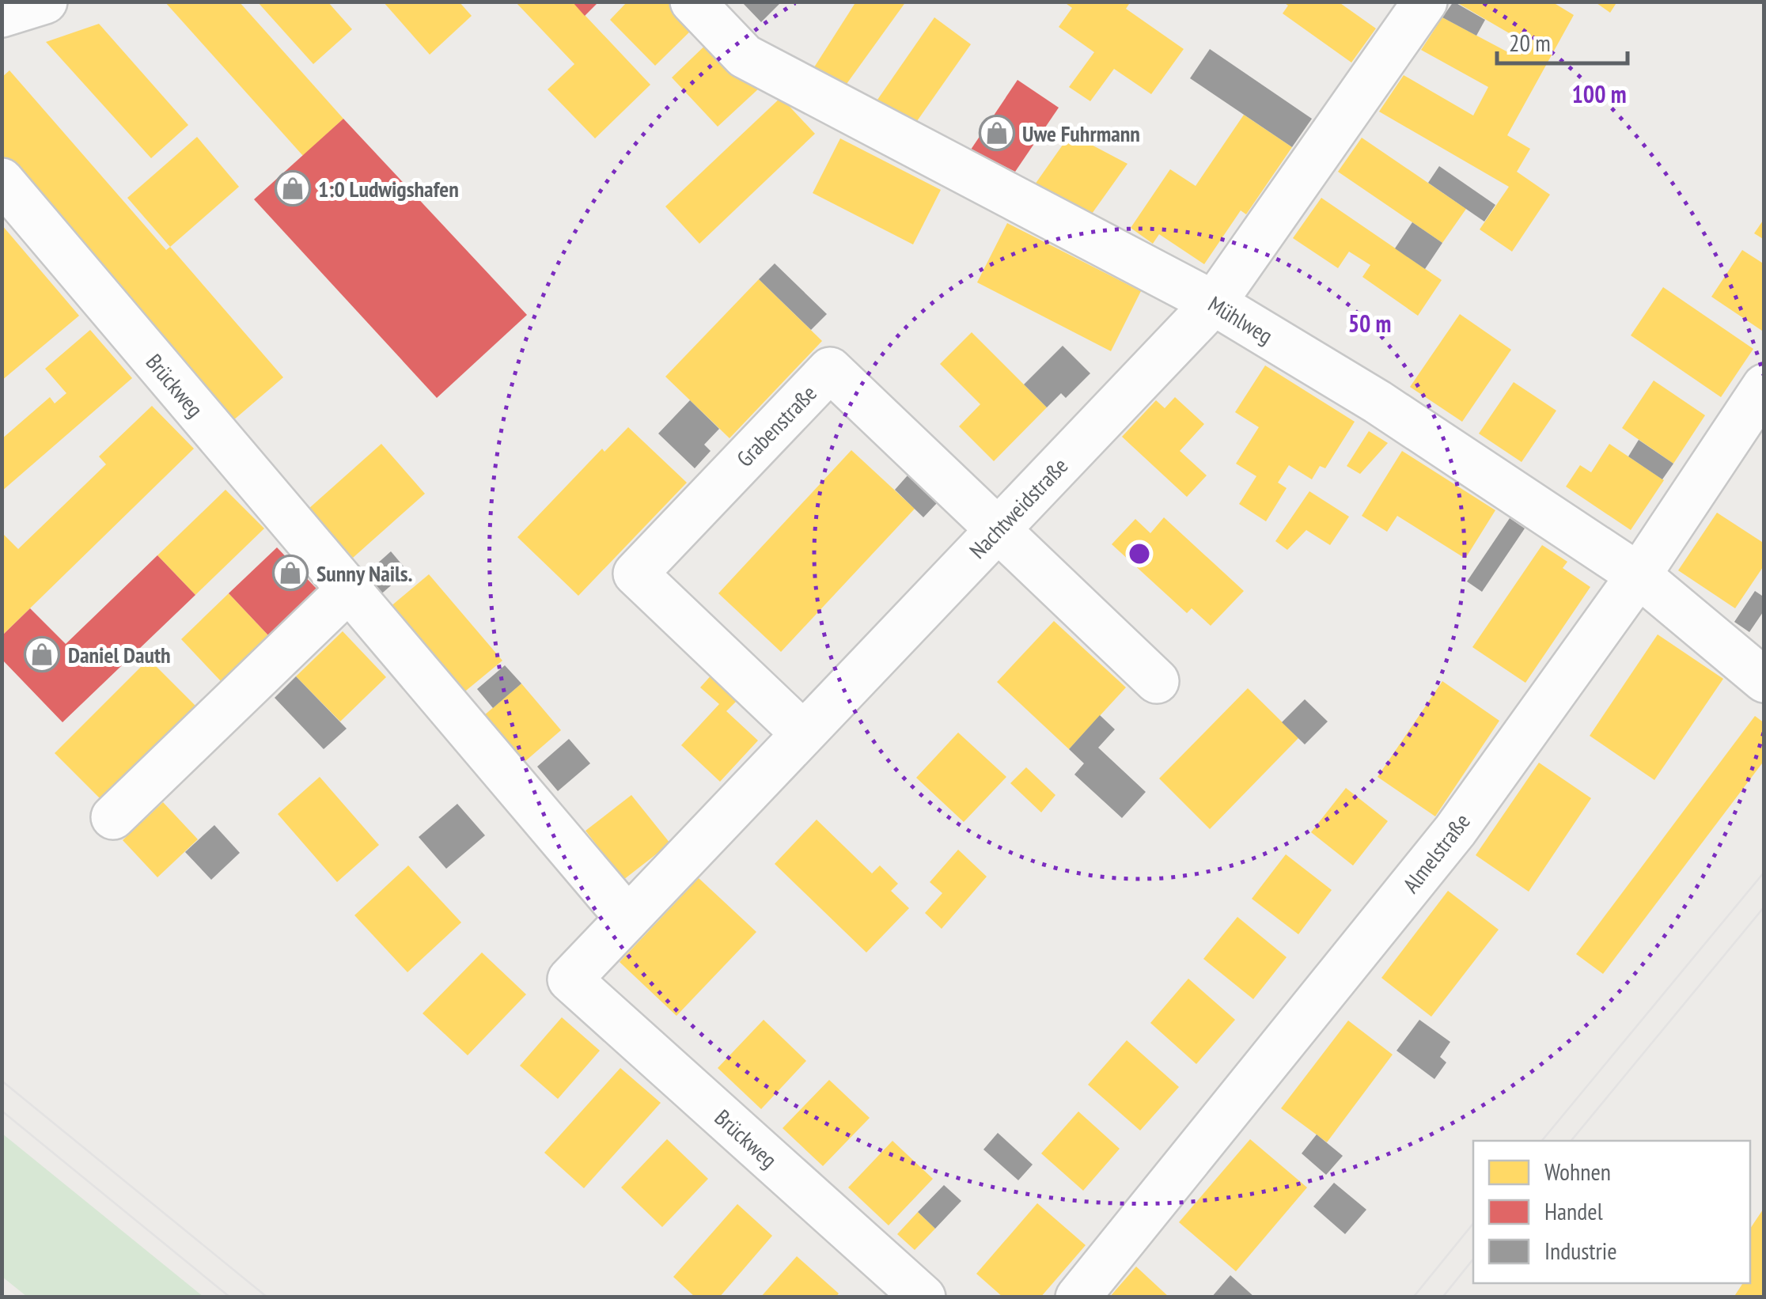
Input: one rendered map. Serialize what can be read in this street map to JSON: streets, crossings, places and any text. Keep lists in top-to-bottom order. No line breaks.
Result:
{"streets":{"street":["Mühlweg","Brückweg","Grabenstraße","Nachtweidstraße","Almelstraße"]},"crossings":[["Mühlweg","Nachtweidstraße"],["Mühlweg","Almelstraße"],["Brückweg","Nachtweidstraße"],["Grabenstraße","Nachtweidstraße"]],"places":{"shop":["Uwe Fuhrmann","1:0 Ludwigshafen","Sunny Nails.","Daniel Dauth"]},"legend":["Wohnen","Handel","Industrie"],"scale_bar":"20 m","rings":["100 m","50 m"]}
